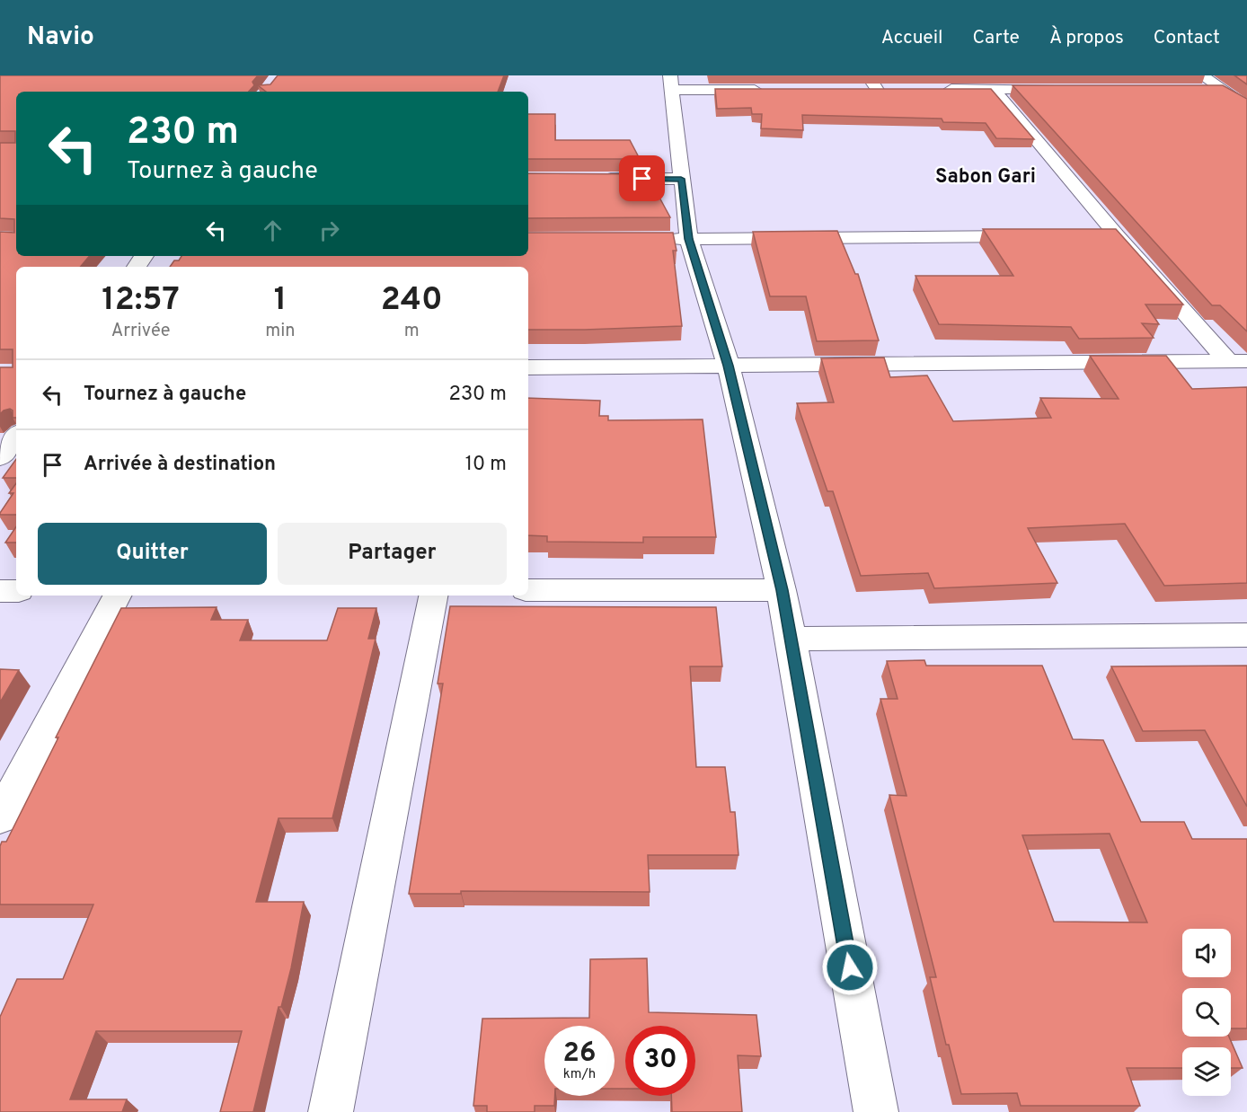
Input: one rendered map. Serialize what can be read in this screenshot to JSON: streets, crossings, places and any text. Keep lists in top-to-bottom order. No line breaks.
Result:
{"districts":["Sabon Gari"],"page":{"header":"Navio","nav":["Accueil","Carte","À propos","Contact"],"turn":["230 m","Tournez à gauche"],"eta":["12:57","Arrivée","1","min","240","m"],"list":[{"name":"Tournez à gauche","value":"230 m"},{"name":"Arrivée à destination","value":"10 m"}],"buttons":["Quitter","Partager"],"speed":"26 km/h","limit":"30"}}
